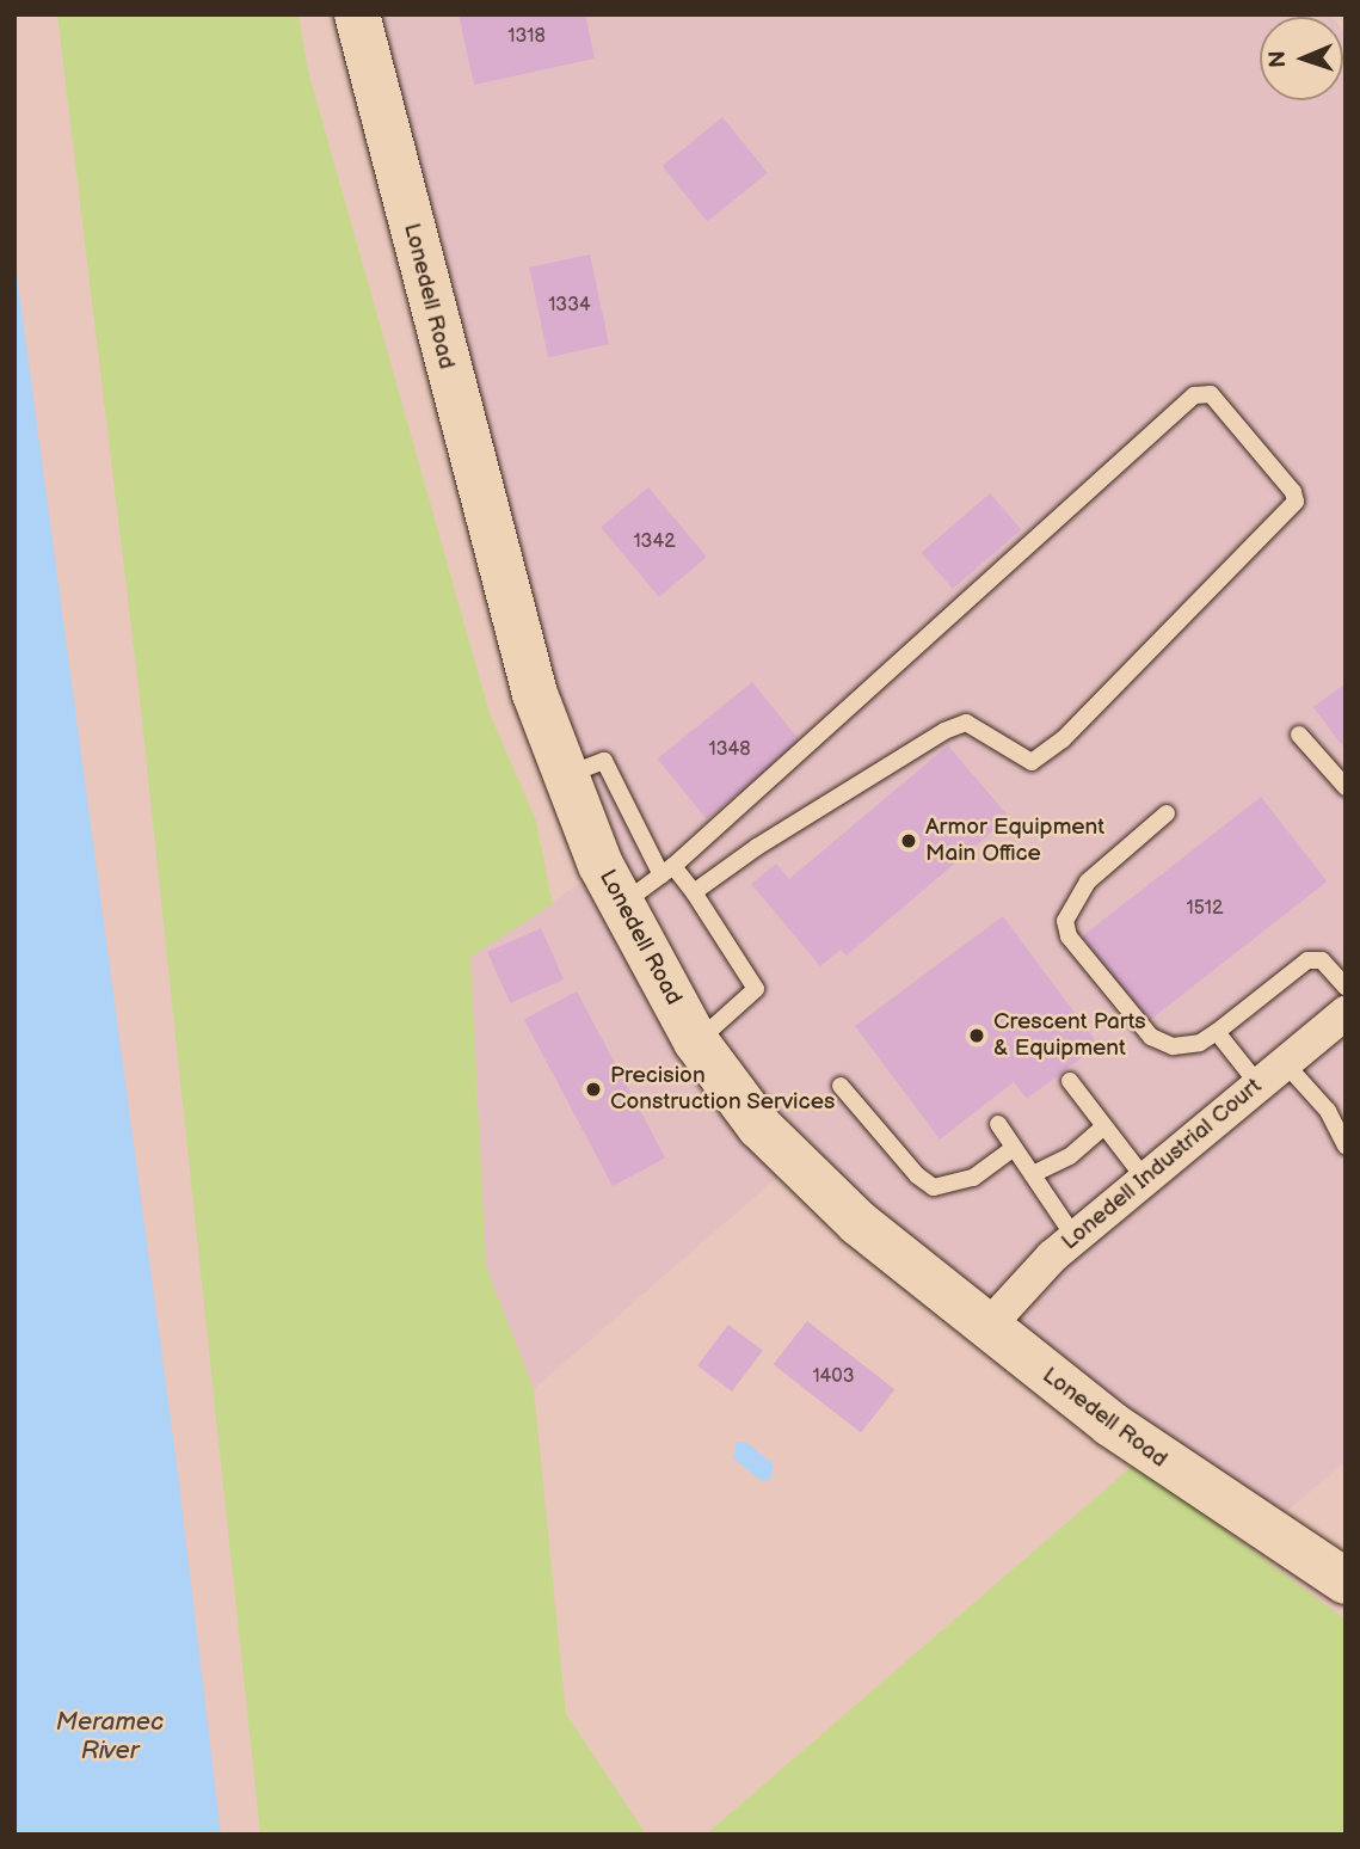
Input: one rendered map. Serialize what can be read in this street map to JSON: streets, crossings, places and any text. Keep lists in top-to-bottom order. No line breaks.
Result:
{"streets":{"street":["Lonedell Road","Lonedell Industrial Court"]},"crossings":[["Lonedell Road","Lonedell Industrial Court"]],"water":["Meramec River"],"places":["Armor Equipment Main Office","Crescent Parts & Equipment","Precision Construction Services"],"house_numbers":["1318","1334","1342","1348","1512","1403"],"north":"left"}
